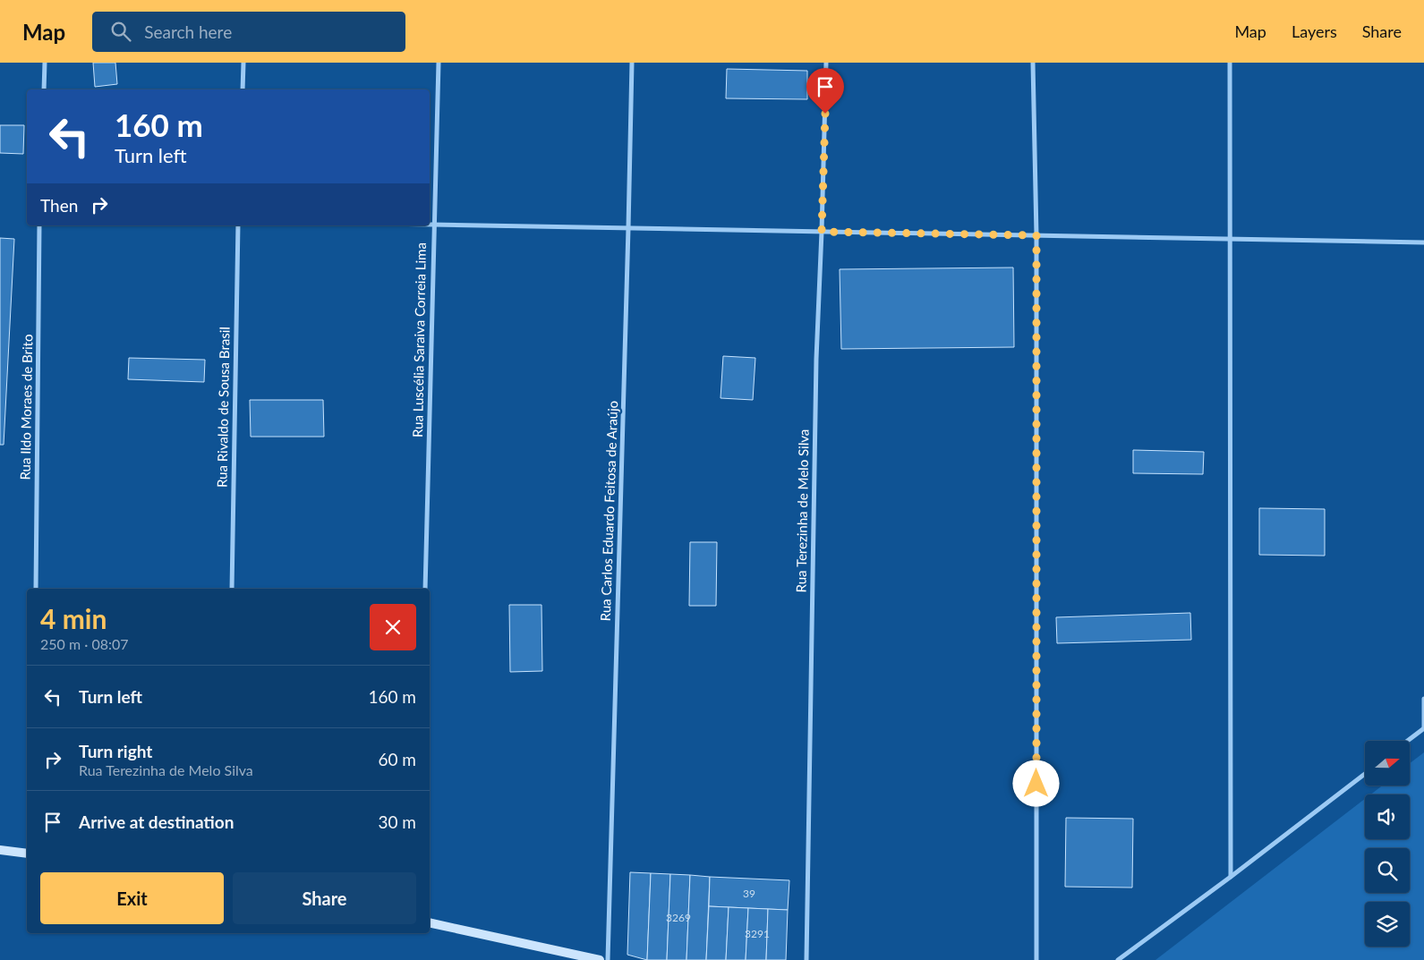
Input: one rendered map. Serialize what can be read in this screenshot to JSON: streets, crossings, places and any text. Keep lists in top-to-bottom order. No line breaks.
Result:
{"streets":{"street":["Rua Luscélia Saraiva Correia Lima","Rua Ildo Moraes de Brito","Rua Rivaldo de Sousa Brasil","Rua Carlos Eduardo Feitosa de Araújo","Rua Terezinha de Melo Silva"]},"house_numbers":["39","3269","3291"],"north":"right","page":{"header":"Map","search":"Search here","nav":["Map","Layers","Share"],"turn":["160 m","Turn left"],"then":"Then","heading":["4 min","250 m · 08:07"],"list":[{"name":"Turn left","value":"160 m"},{"name":"Turn right","note":"Rua Terezinha de Melo Silva","value":"60 m"},{"name":"Arrive at destination","value":"30 m"}],"buttons":["Exit","Share"]}}
